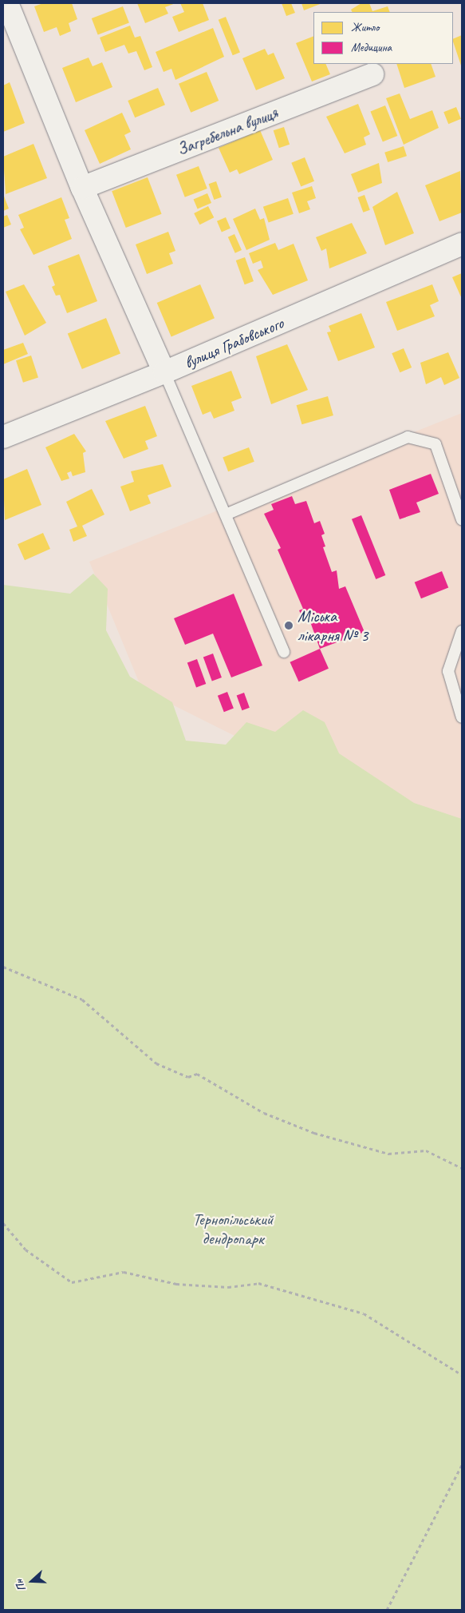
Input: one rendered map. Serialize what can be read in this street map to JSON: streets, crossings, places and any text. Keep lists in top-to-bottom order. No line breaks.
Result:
{"streets":{"street":["Загребельна вулиця","вулиця Грабовського"]},"parks":["Тернопільський дендропарк"],"places":["Міська лікарня № 3"],"legend":["Житло","Медицина"],"north":"left"}
